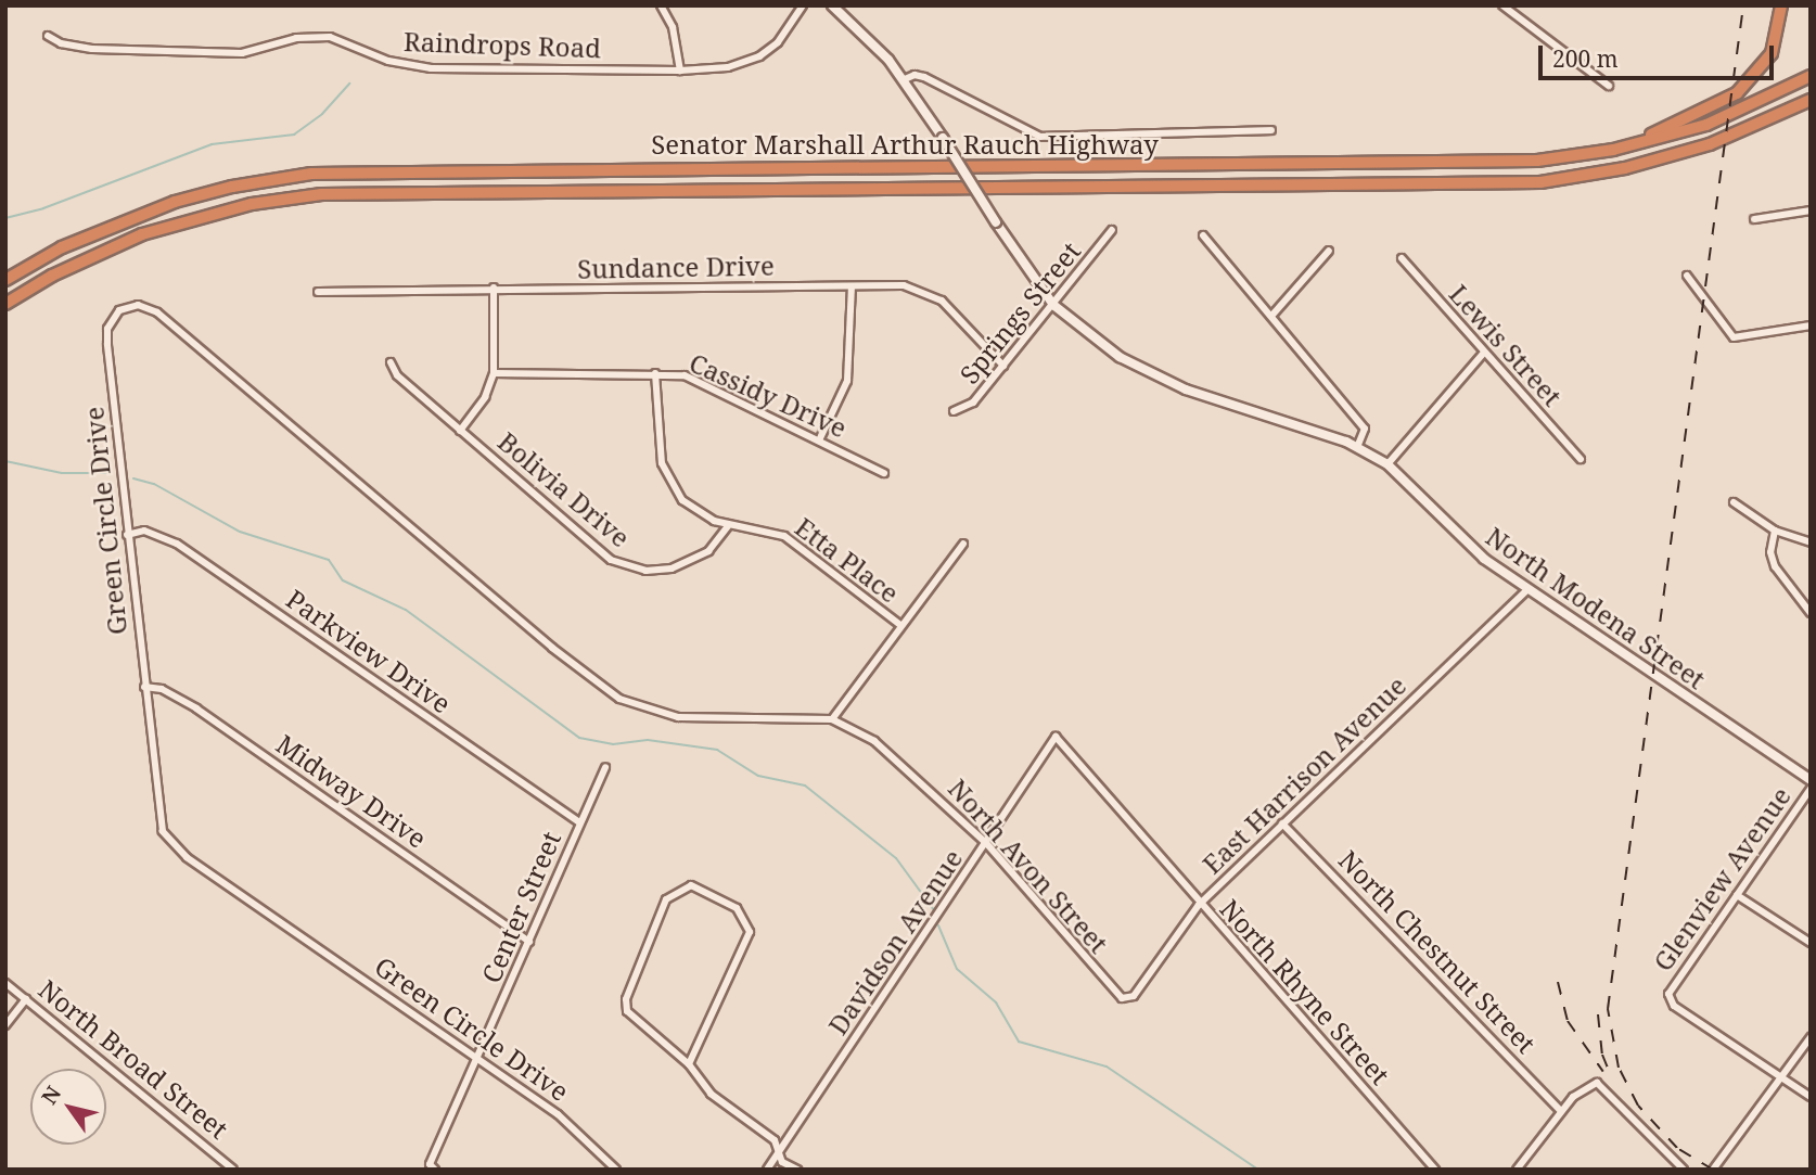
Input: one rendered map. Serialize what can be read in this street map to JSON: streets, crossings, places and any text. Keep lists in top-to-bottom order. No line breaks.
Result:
{"streets":{"highway":["Senator Marshall Arthur Rauch Highway"],"street":["Raindrops Road","Sundance Drive","Springs Street","Lewis Street","Cassidy Drive","Bolivia Drive","Green Circle Drive","Etta Place","North Modena Street","Parkview Drive","East Harrison Avenue","Midway Drive","North Avon Street","Glenview Avenue","Center Street","Davidson Avenue","North Chestnut Street","North Rhyne Street","North Broad Street"]},"crossings":[["Sundance Drive","Springs Street"],["Springs Street","North Modena Street"],["Cassidy Drive","Etta Place"],["Bolivia Drive","Etta Place"],["Green Circle Drive","Parkview Drive"],["Green Circle Drive","Midway Drive"],["Green Circle Drive","North Avon Street"],["Green Circle Drive","Center Street"],["North Modena Street","East Harrison Avenue"],["Parkview Drive","Center Street"],["East Harrison Avenue","North Avon Street"],["East Harrison Avenue","North Chestnut Street"],["East Harrison Avenue","North Rhyne Street"],["Midway Drive","Center Street"],["North Avon Street","Davidson Avenue"],["Davidson Avenue","North Rhyne Street"]],"scale_bar":"200 m","north":"top left"}
